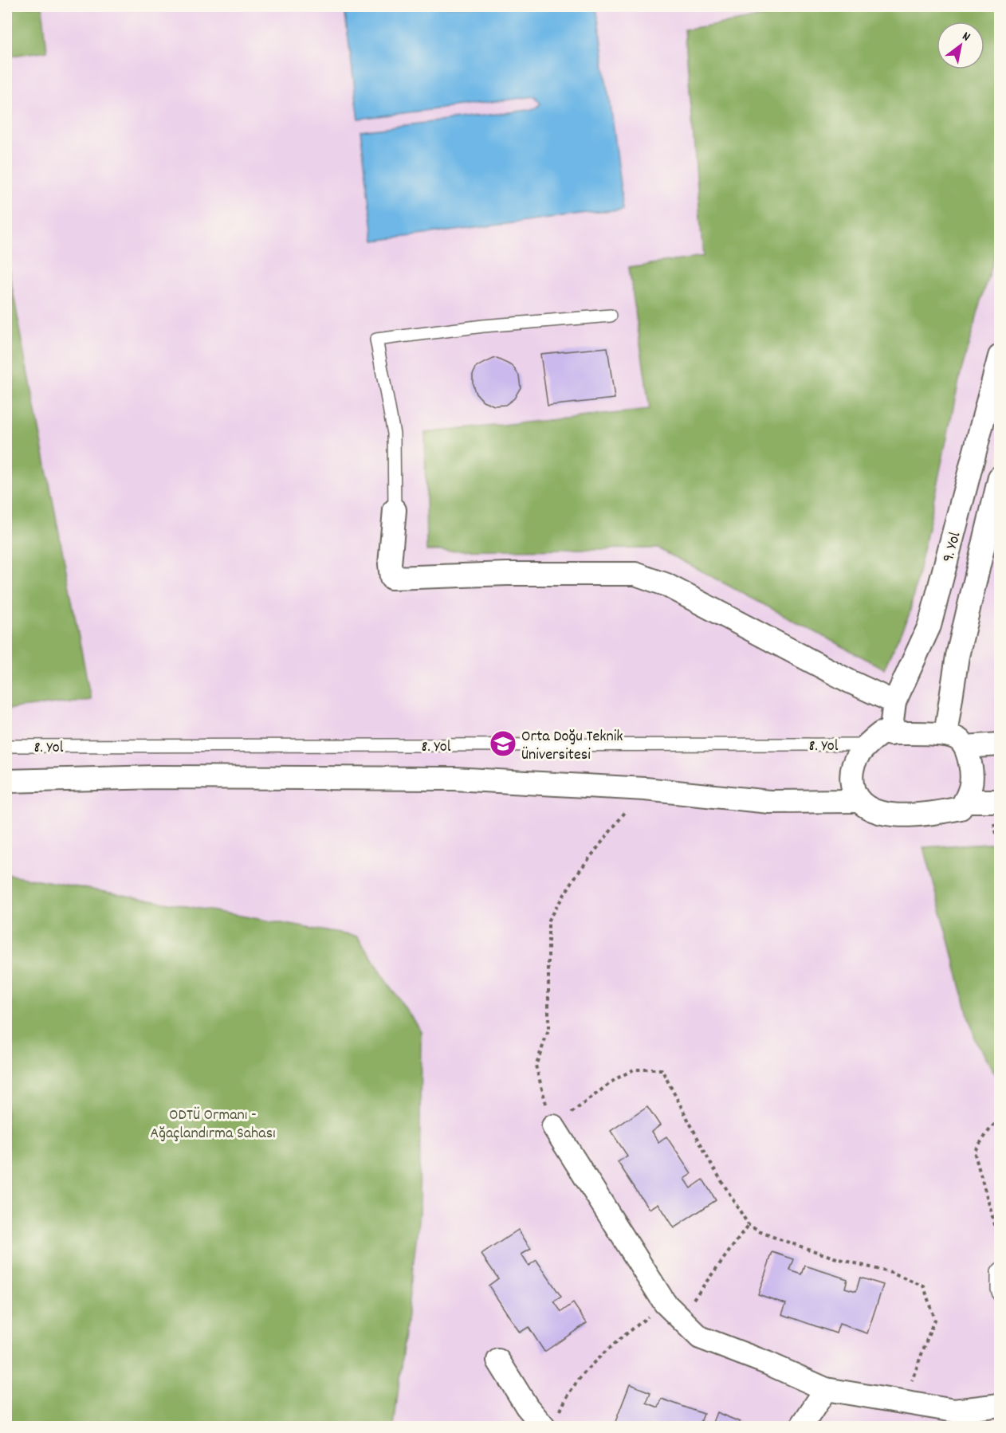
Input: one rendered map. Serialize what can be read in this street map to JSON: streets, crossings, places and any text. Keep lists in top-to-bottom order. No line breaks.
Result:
{"streets":{"street":["9. Yol","8. Yol"]},"crossings":[["9. Yol","8. Yol"]],"parks":["ODTÜ Ormanı - Ağaçlandırma Sahası"],"places":{"school or university":["Orta Doğu Teknik Üniversitesi"]},"north":"top right"}
